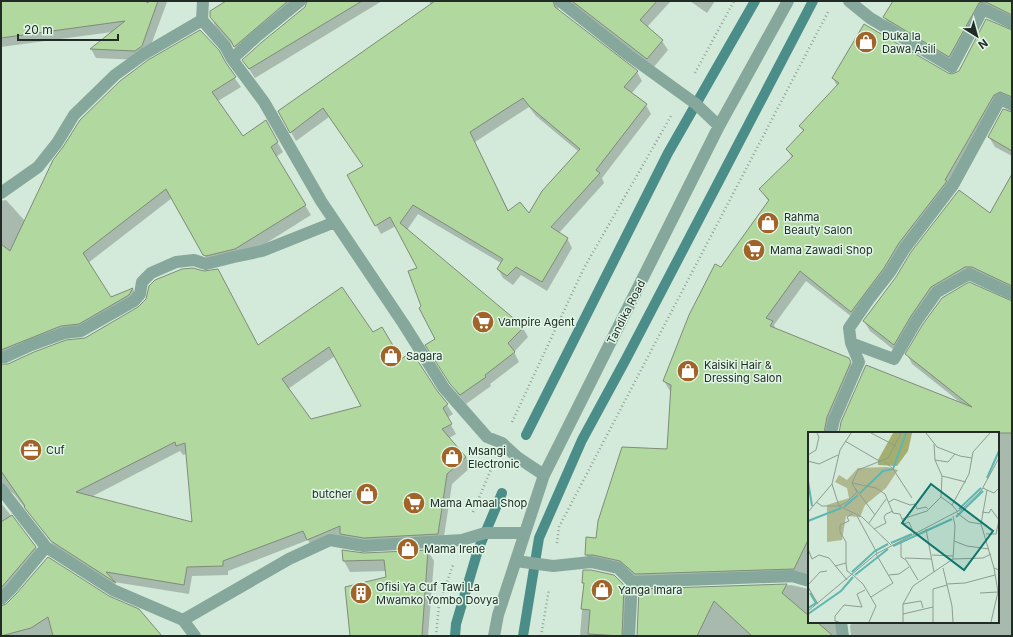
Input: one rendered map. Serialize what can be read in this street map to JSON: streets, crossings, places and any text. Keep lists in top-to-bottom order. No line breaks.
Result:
{"streets":{"street":["Tandika Road"]},"places":{"shop":["Duka la Dawa Asili","Rahma Beauty Salon","Sagara","Kaisiki Hair & Dressing Salon","Msangi Electronic","butcher","Mama Irene","Yanga Imara"],"supermarket":["Mama Zawadi Shop","Vampire Agent","Mama Amaal Shop"],"office":["Cuf"],"building":["Ofisi Ya Cuf Tawi La Mwamko Yombo Dovya"]},"scale_bar":"20 m","north":"bottom right"}
